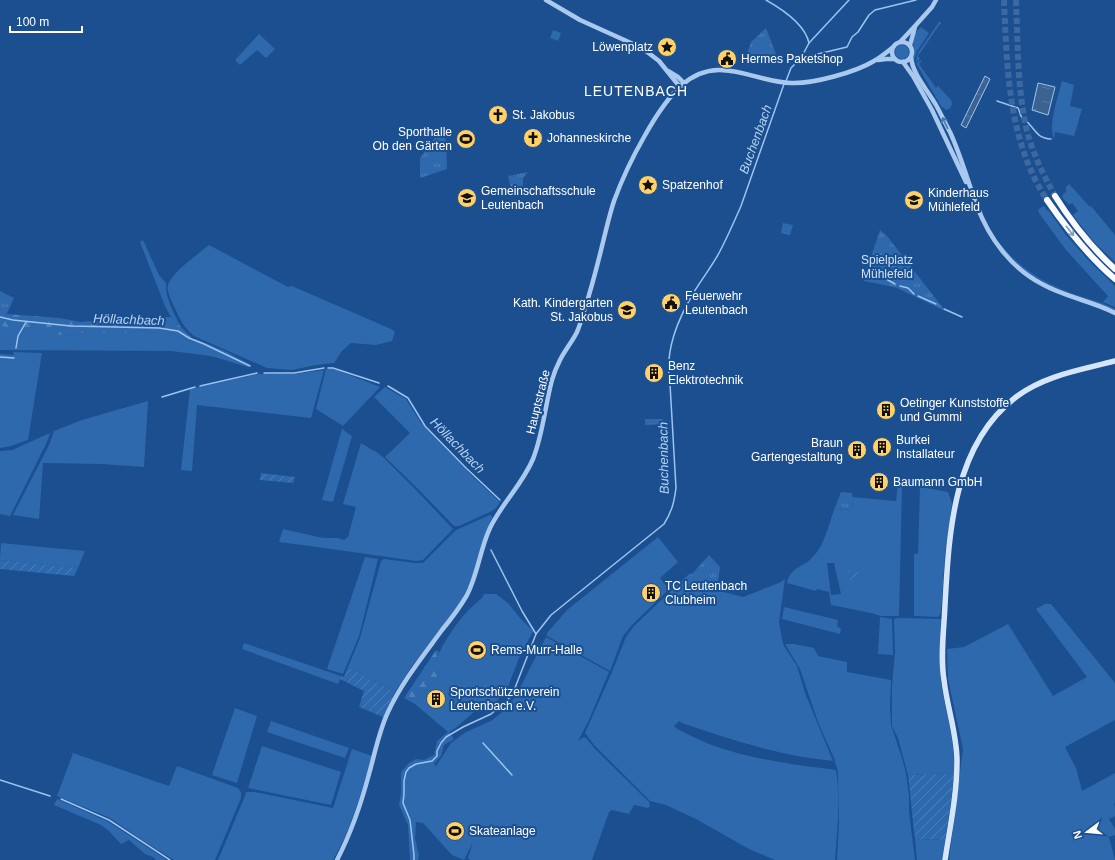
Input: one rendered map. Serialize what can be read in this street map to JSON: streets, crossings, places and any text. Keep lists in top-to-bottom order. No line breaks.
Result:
{"streets":{"street":["Hauptstraße"]},"districts":["LEUTENBACH"],"water":["Buchenbach","Höllachbach"],"parks":["Spielplatz Mühlefeld"],"places":{"place":["Löwenplatz","Spatzenhof"],"public building":["Hermes Paketshop","Feuerwehr Leutenbach"],"church":["St. Jakobus","Johanneskirche"],"sports":["Sporthalle Ob den Gärten","Rems-Murr-Halle","Skateanlage"],"school or university":["Gemeinschaftsschule Leutenbach","Kinderhaus Mühlefeld","Kath. Kindergarten St. Jakobus"],"building":["Benz Elektrotechnik","Oetinger Kunststoffe und Gummi","Burkei Installateur","Braun Gartengestaltung","Baumann GmbH","TC Leutenbach Clubheim","Sportschützenverein Leutenbach e.V."]},"scale_bar":"100 m","north":"left"}
